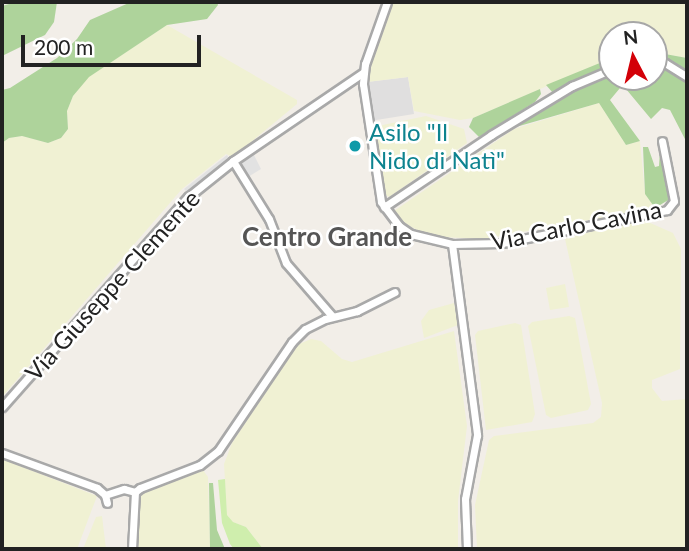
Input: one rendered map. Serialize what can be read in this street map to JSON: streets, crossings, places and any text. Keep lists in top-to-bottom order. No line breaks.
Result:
{"streets":{"street":["Via Carlo Cavina","Via Giuseppe Clemente"]},"districts":["Centro Grande"],"places":["Asilo \"Il Nido di Natì\""],"scale_bar":"200 m","north":"top"}
